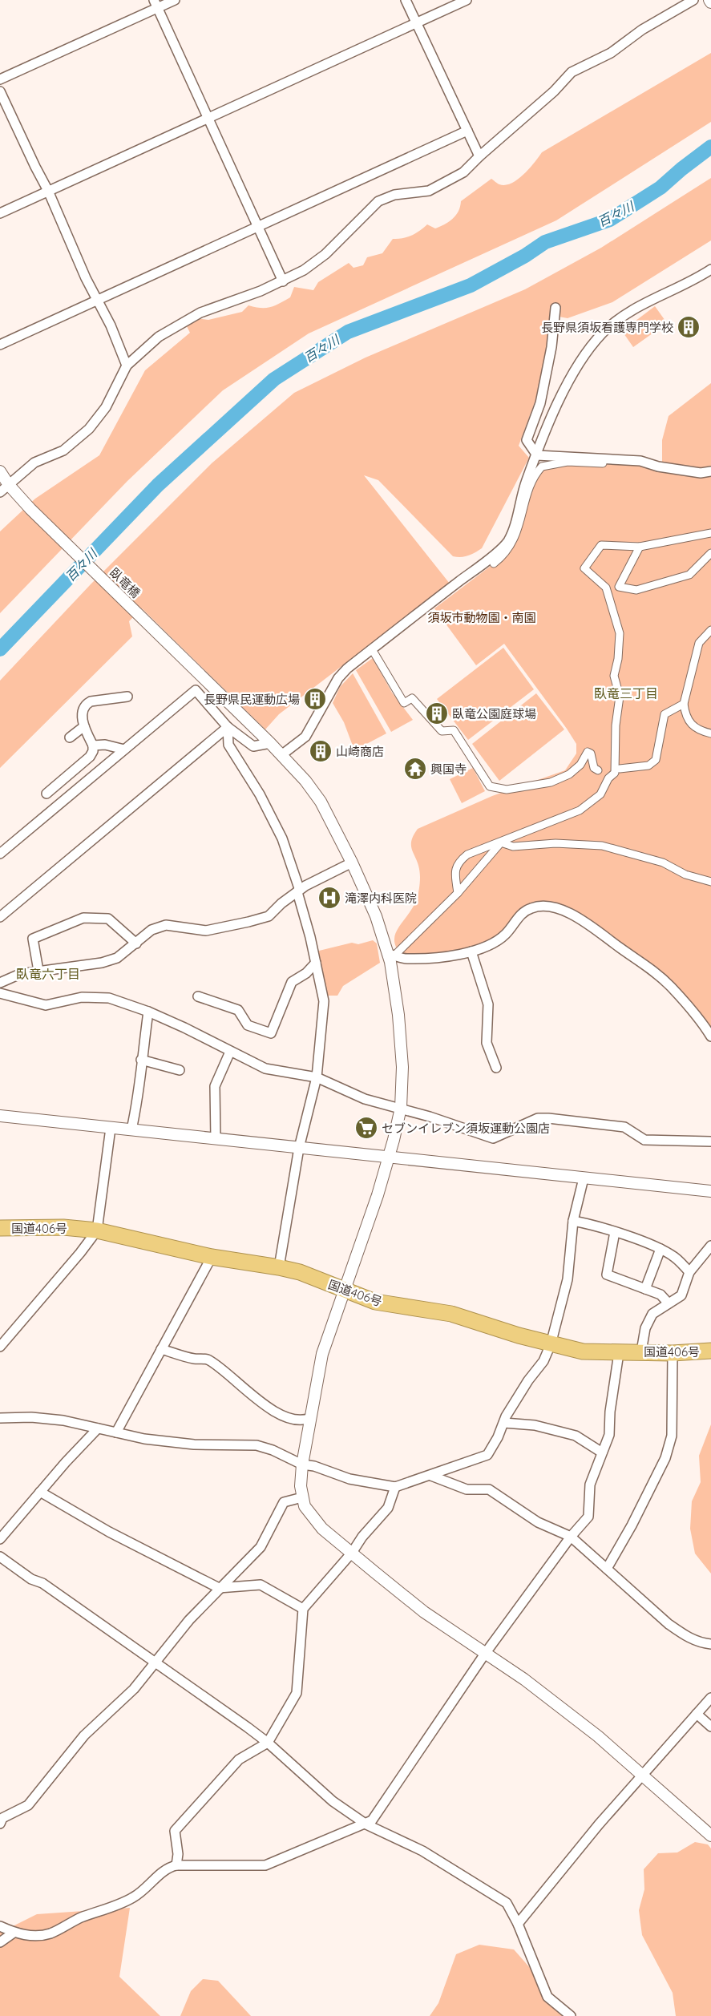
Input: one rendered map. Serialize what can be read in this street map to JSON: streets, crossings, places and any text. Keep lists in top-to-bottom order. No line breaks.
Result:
{"streets":{"highway":["国道406号"],"street":["臥竜橋"]},"crossings":[["臥竜橋","国道406号"]],"districts":["臥竜三丁目","臥竜六丁目"],"water":["百々川"],"parks":["須坂市動物園・南園"],"places":{"building":["長野県須坂看護専門学校","長野県民運動広場","臥竜公園庭球場","山崎商店"],"temple":["興国寺"],"hospital":["滝澤内科医院"],"supermarket":["セブンイレブン須坂運動公園店"]}}
